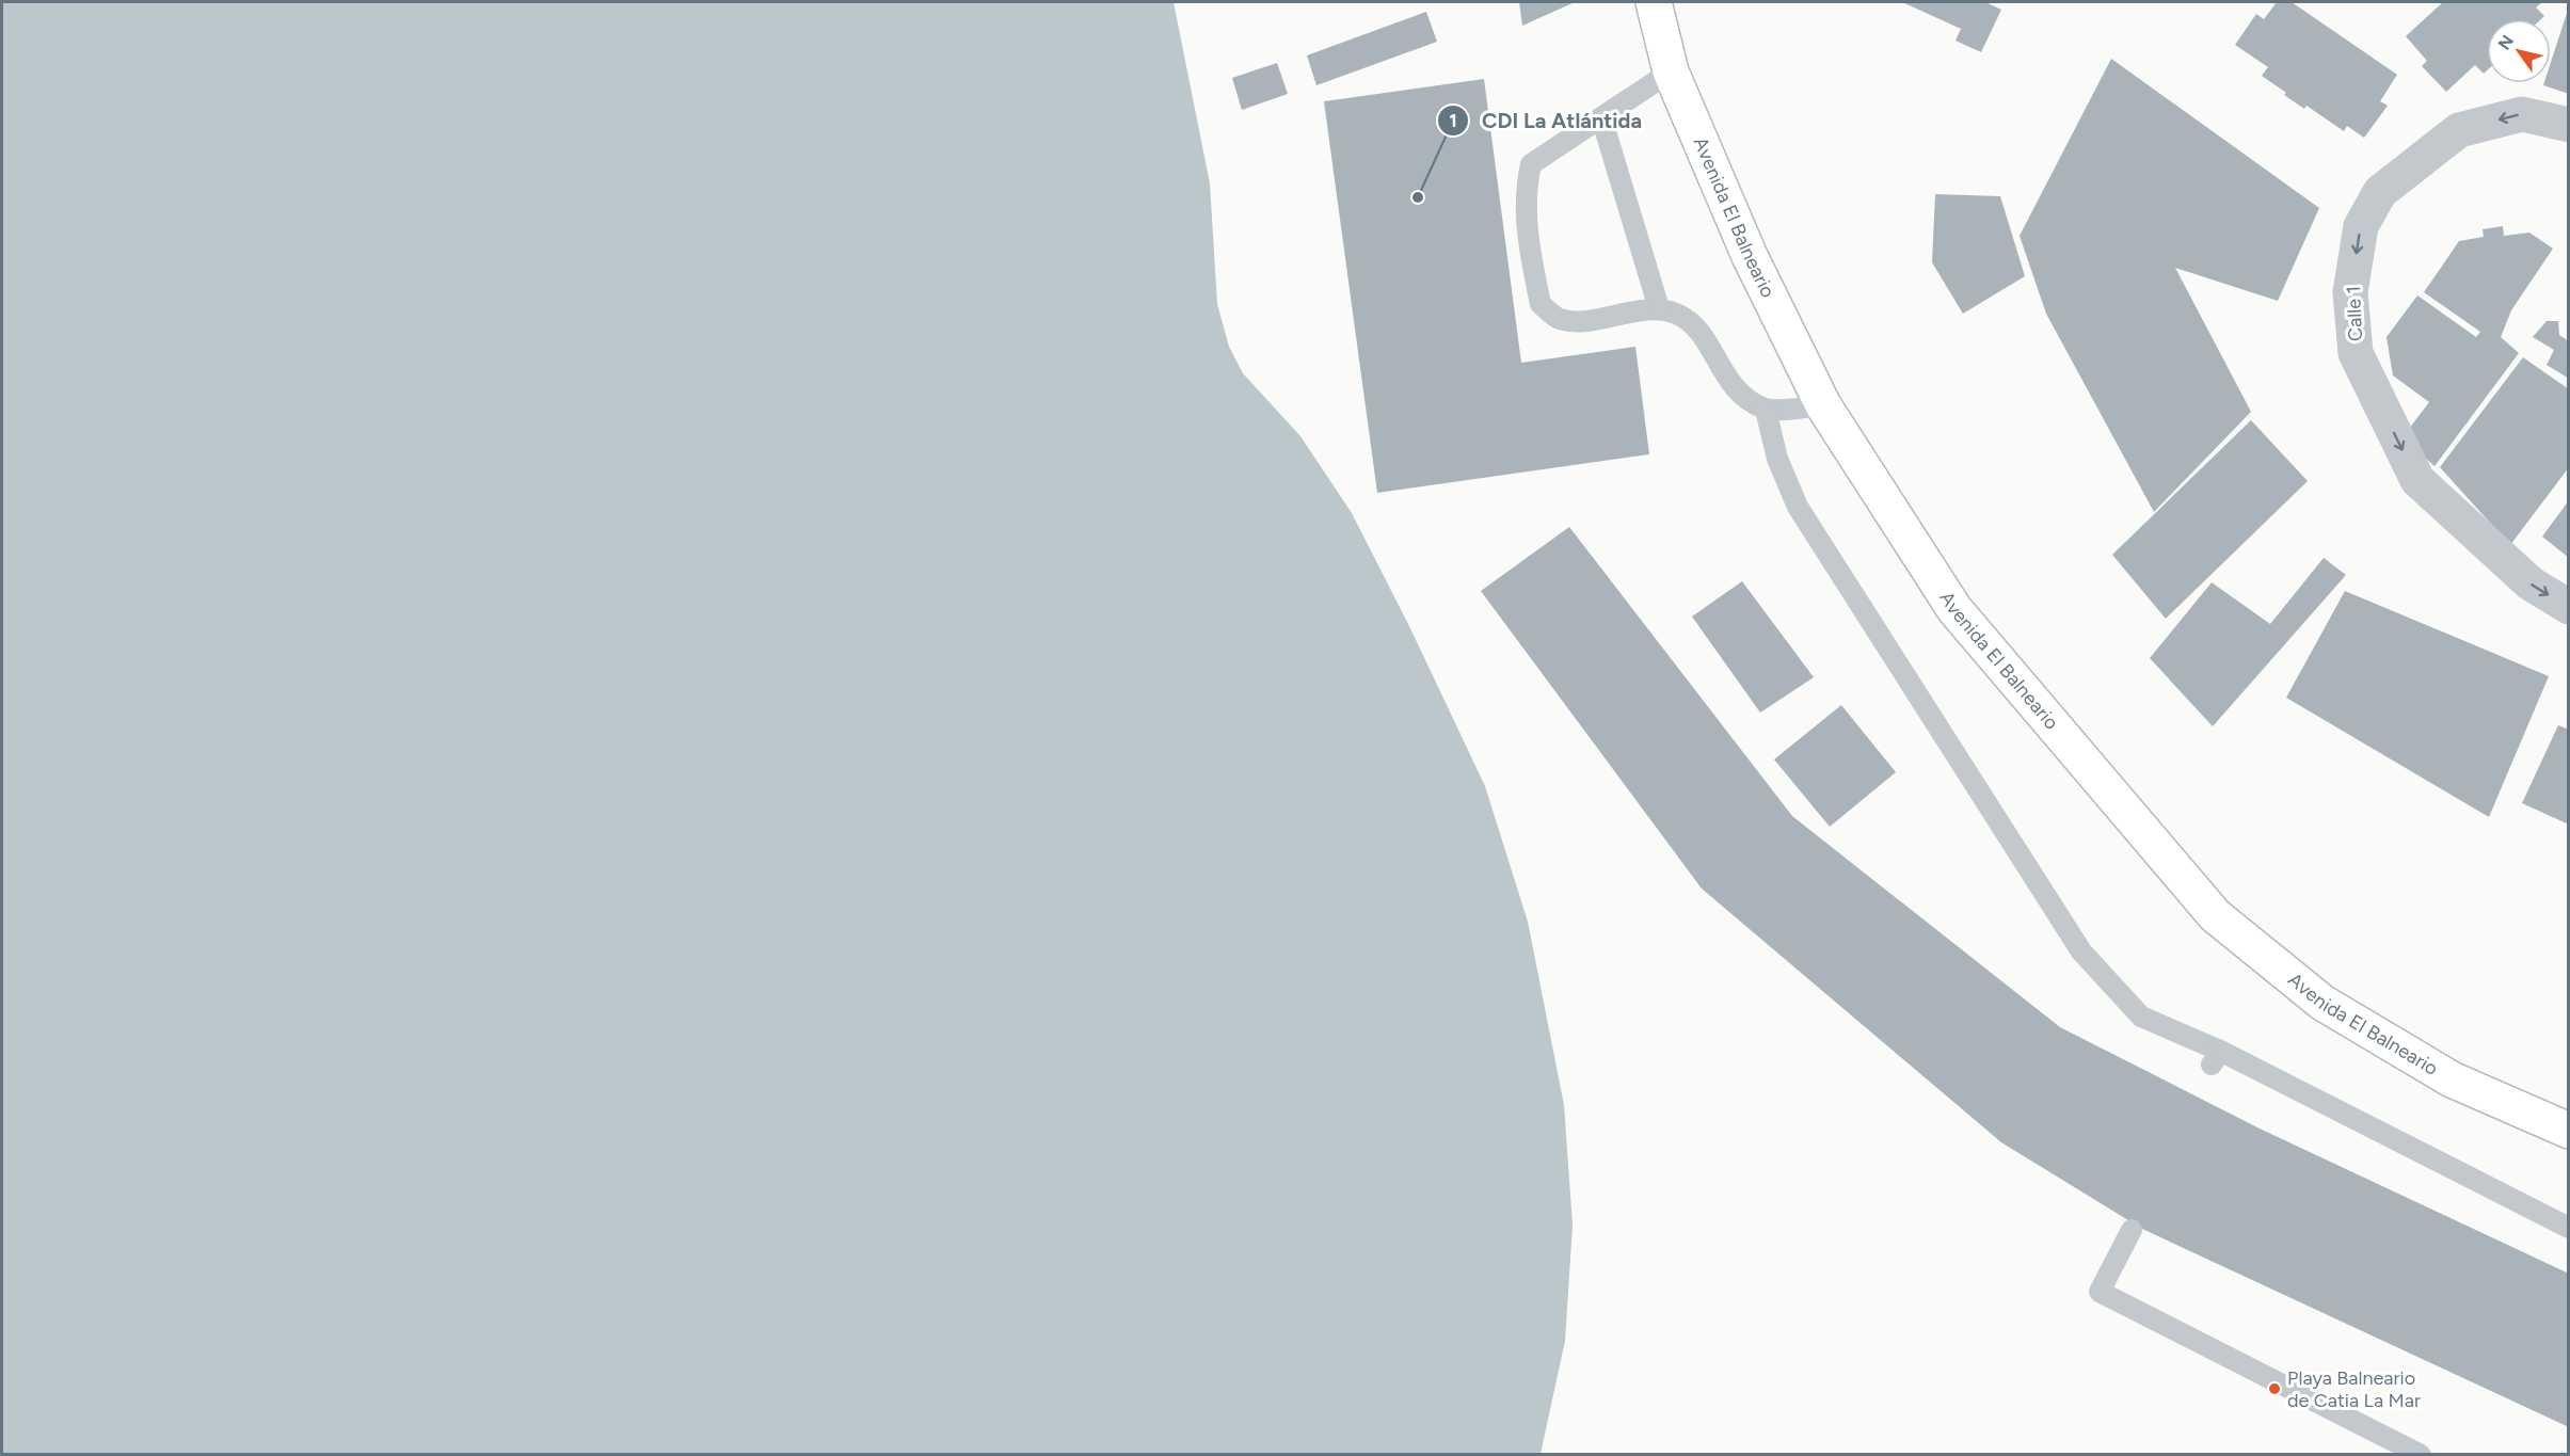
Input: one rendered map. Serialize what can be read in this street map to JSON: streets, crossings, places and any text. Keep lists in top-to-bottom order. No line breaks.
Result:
{"streets":{"street":["Avenida El Balneario","Calle 1"]},"places":["CDI La Atlántida","Playa Balneario de Catia La Mar"],"north":"top left"}
